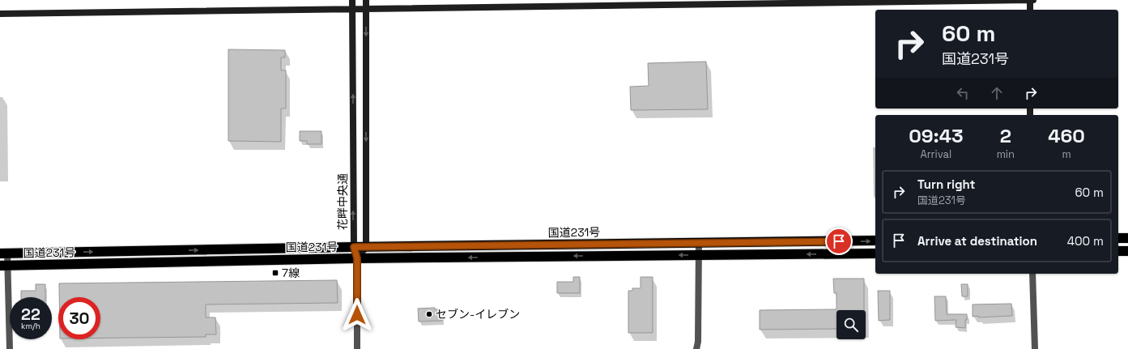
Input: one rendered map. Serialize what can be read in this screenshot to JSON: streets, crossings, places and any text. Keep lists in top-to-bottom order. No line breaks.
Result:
{"streets":{"highway":["国道231号"],"street":["花畔中央通"]},"crossings":[["花畔中央通","国道231号"]],"places":{"transit":["7線"],"other":["セブン-イレブン"]},"page":{"turn":["60 m","国道231号"],"eta":["09:43","Arrival","2","min","460","m"],"list":[{"name":"Turn right","note":"国道231号","value":"60 m"},{"name":"Arrive at destination","value":"400 m"}],"speed":"22 km/h","limit":"30"}}
